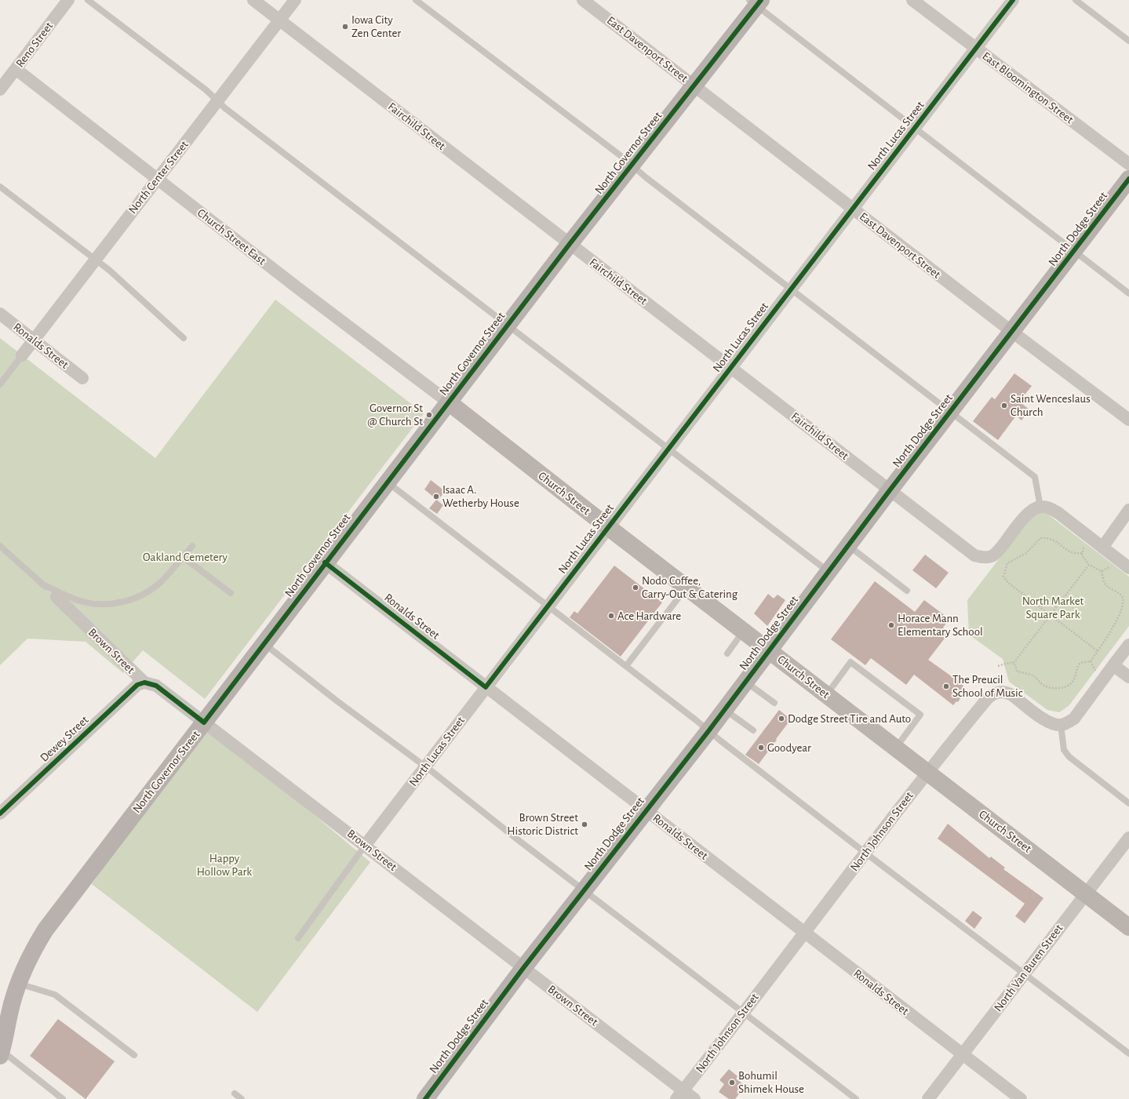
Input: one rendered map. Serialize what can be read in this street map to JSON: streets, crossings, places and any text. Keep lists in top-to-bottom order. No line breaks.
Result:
{"streets":{"main road":["North Governor Street","North Dodge Street"],"street":["Reno Street","East Davenport Street","East Bloomington Street","Fairchild Street","North Lucas Street","North Center Street","Church Street East","Ronalds Street","Church Street","Brown Street","Dewey Street","North Johnson Street","North Van Buren Street"]},"crossings":[["Reno Street","Church Street East"],["East Davenport Street","North Lucas Street"],["East Davenport Street","North Governor Street"],["East Davenport Street","North Dodge Street"],["East Bloomington Street","North Lucas Street"],["Fairchild Street","North Lucas Street"],["Fairchild Street","North Governor Street"],["Fairchild Street","North Center Street"],["Fairchild Street","North Dodge Street"],["North Lucas Street","Ronalds Street"],["North Lucas Street","Church Street"],["North Lucas Street","Brown Street"],["North Governor Street","Church Street East"],["North Governor Street","Ronalds Street"],["North Governor Street","Church Street"],["North Governor Street","Brown Street"],["North Center Street","Church Street East"],["North Center Street","Ronalds Street"],["North Dodge Street","Ronalds Street"],["North Dodge Street","Church Street"],["North Dodge Street","Brown Street"],["Church Street East","Church Street"],["Ronalds Street","North Johnson Street"],["Ronalds Street","North Van Buren Street"],["Church Street","North Johnson Street"],["Church Street","North Van Buren Street"],["Brown Street","Dewey Street"],["Brown Street","North Johnson Street"]],"parks":["Oakland Cemetery","North Market Square Park","Happy Hollow Park"],"places":["Iowa City Zen Center","Saint Wenceslaus Church","Governor St @ Church St","Isaac A. Wetherby House","Nodo Coffee, Carry-Out & Catering","Ace Hardware","Horace Mann Elementary School","The Preucil School of Music","Dodge Street Tire and Auto","Goodyear","Brown Street Historic District","Bohumil Shimek House"]}
